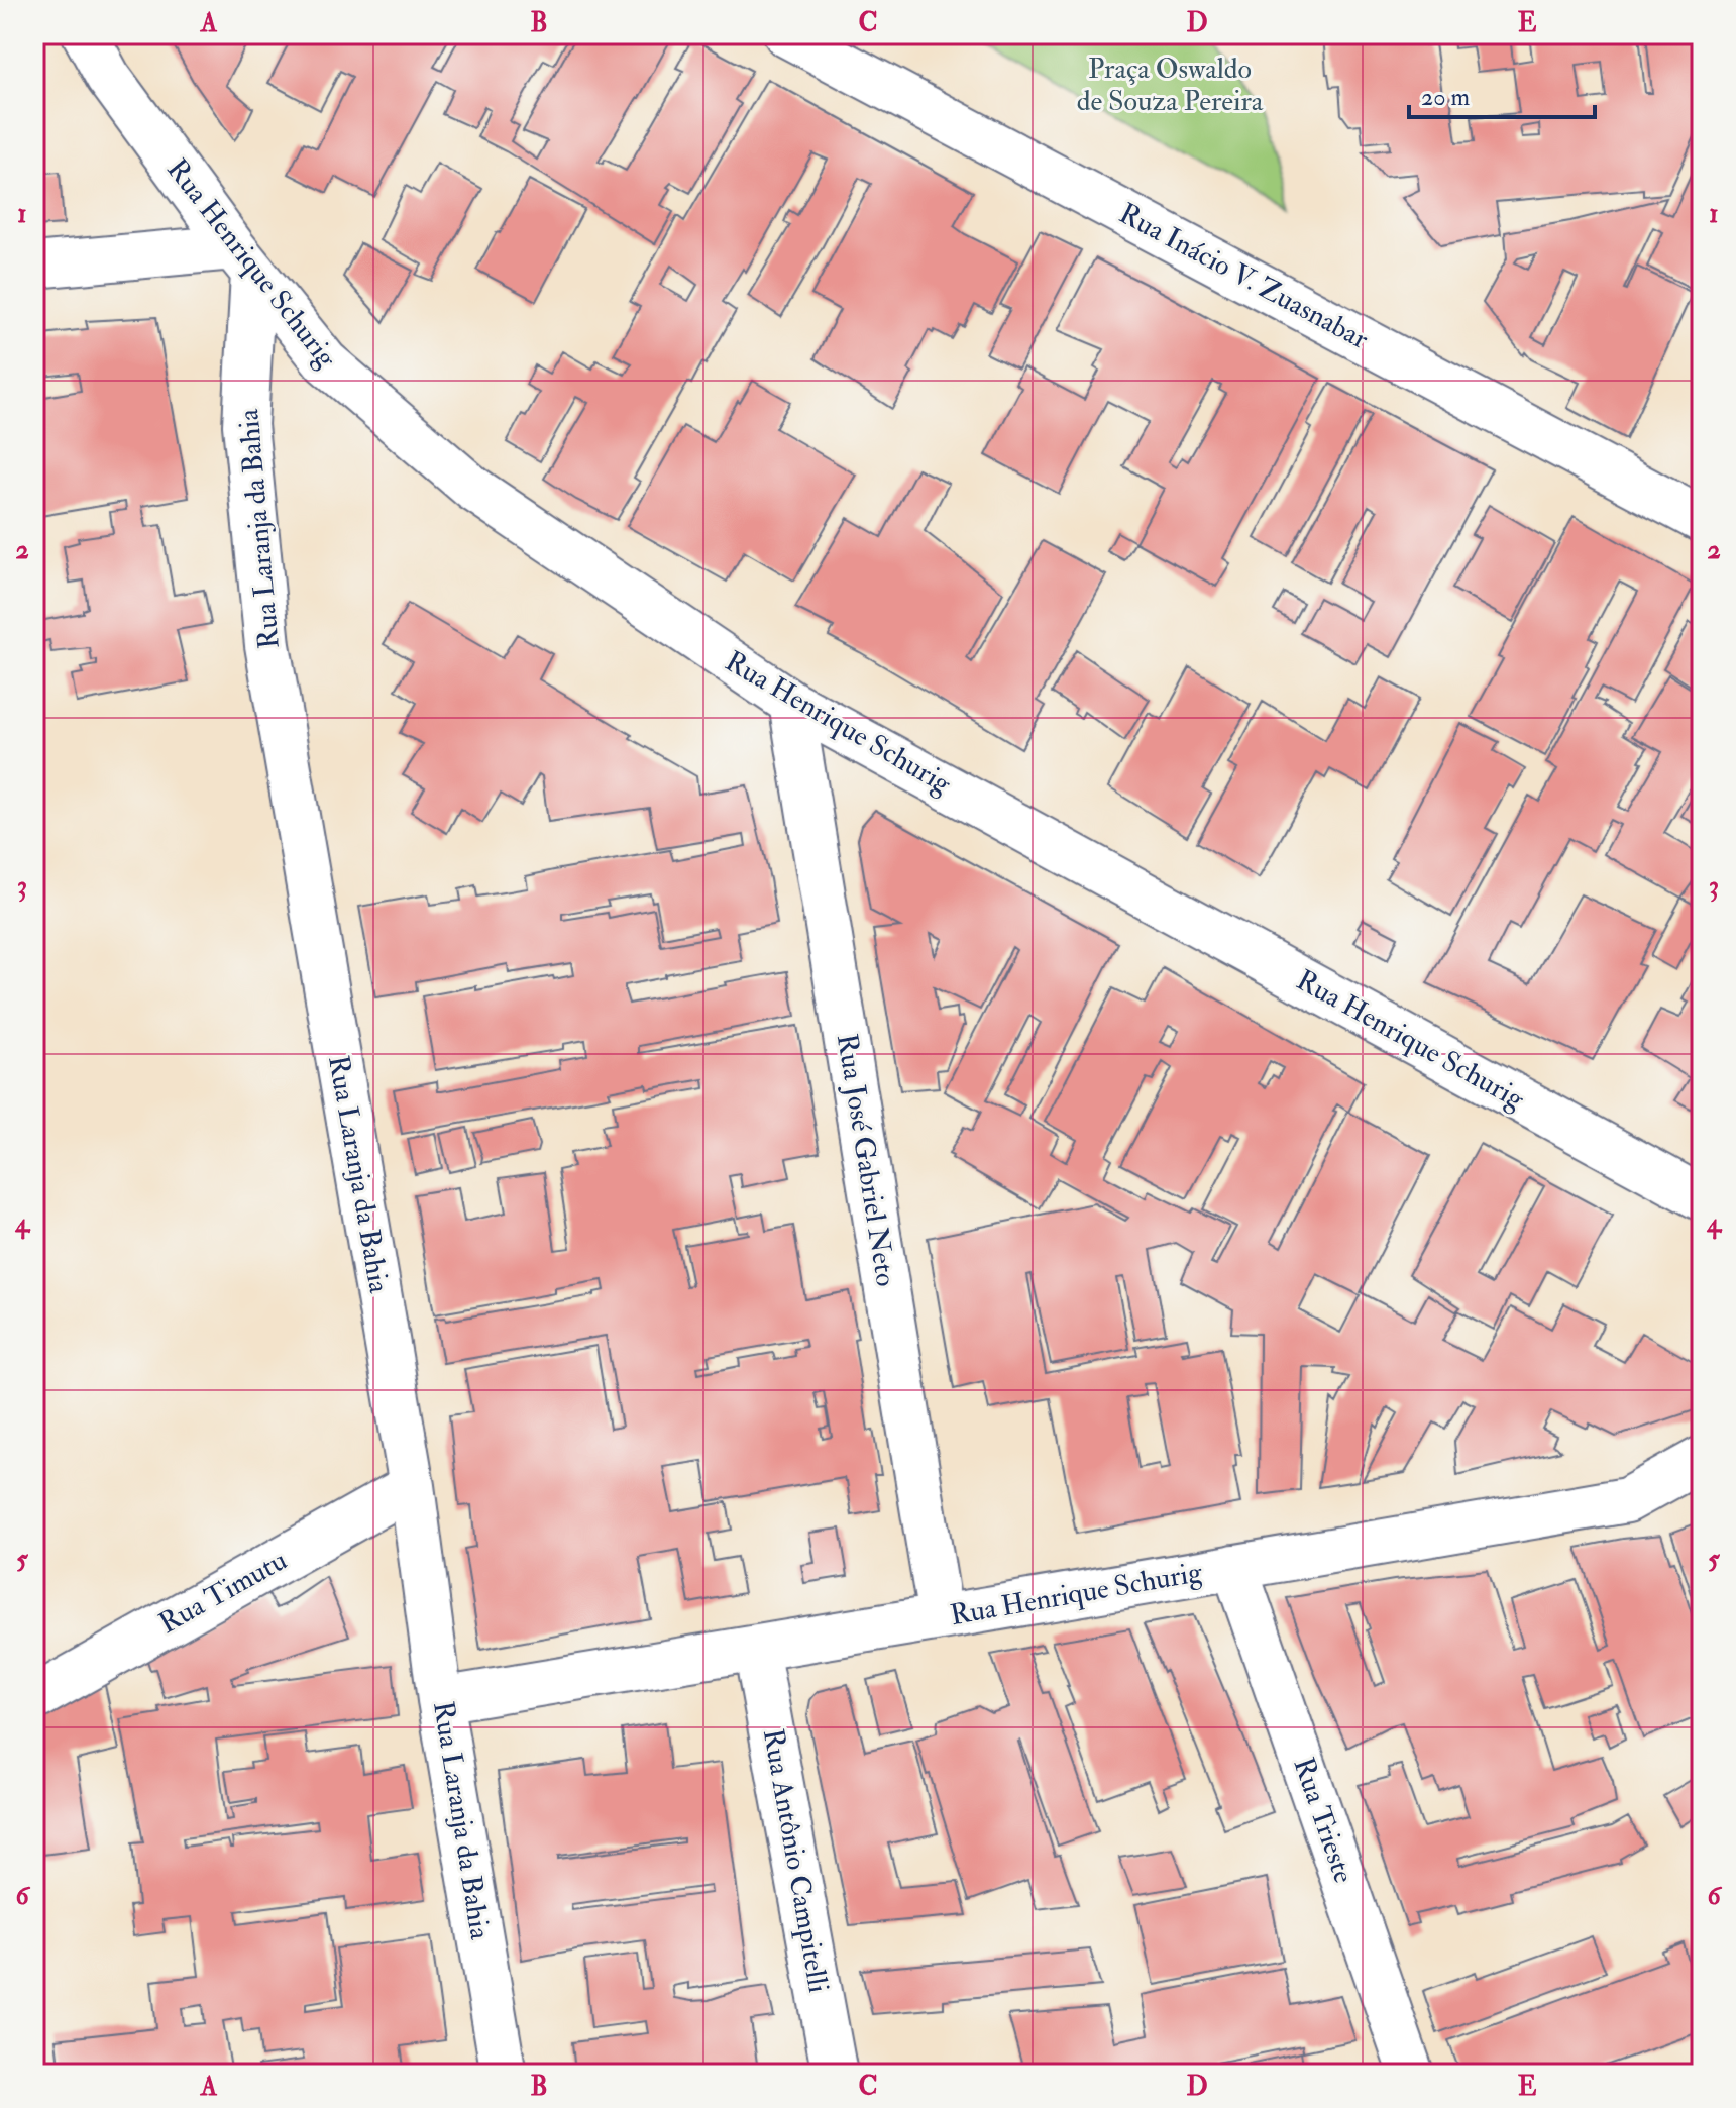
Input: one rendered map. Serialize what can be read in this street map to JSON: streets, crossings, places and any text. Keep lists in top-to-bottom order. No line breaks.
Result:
{"streets":{"street":["Rua Henrique Schurig","Rua Inácio V. Zuasnabar","Rua Laranja da Bahia","Rua José Gabriel Neto","Rua Timutu","Rua Trieste","Rua Antônio Campitelli"]},"crossings":[["Rua Henrique Schurig","Rua Laranja da Bahia"],["Rua Henrique Schurig","Rua José Gabriel Neto"],["Rua Henrique Schurig","Rua Trieste"],["Rua Henrique Schurig","Rua Antônio Campitelli"],["Rua Laranja da Bahia","Rua Timutu"]],"parks":["Praça Oswaldo de Souza Pereira"],"scale_bar":"20 m","grid":{"columns":["A","B","C","D","E"],"rows":["1","2","3","4","5","6"]}}
